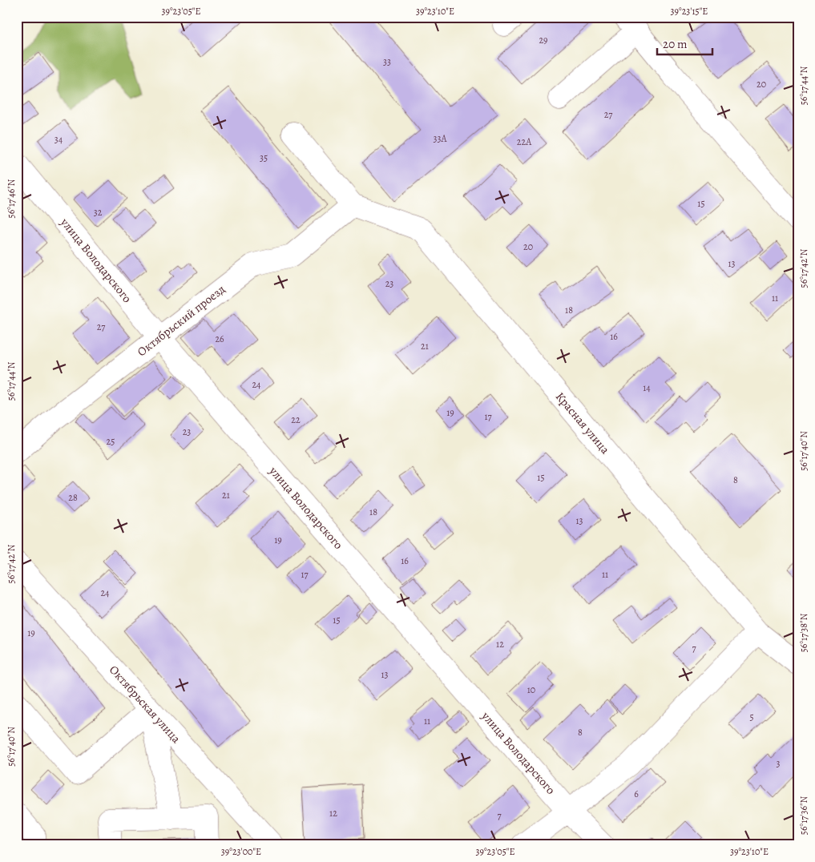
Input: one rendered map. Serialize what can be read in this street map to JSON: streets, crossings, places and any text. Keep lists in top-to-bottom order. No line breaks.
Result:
{"streets":{"street":["улица Володарского","Октябрьский проезд","Красная улица","Октябрьская улица"]},"crossings":[["улица Володарского","Октябрьский проезд"],["Октябрьский проезд","Красная улица"]],"house_numbers":["29","33","20","27","33А","34","22А","35","15","32","20","13","23","11","18","27","16","26","21","24","14","19","17","22","23","25","15","8","21","28","18","13","19","16","17","11","24","15","19","12","7","13","10","5","11","8","3","6","12","7"],"scale_bar":"20 m","coordinates":["39°23'05\"E","39°23'10\"E","39°23'15\"E","56°17'44\"N","56°17'46\"N","56°17'42\"N","56°17'40\"N","56°17'38\"N","56°17'36\"N","39°23'00\"E"]}
